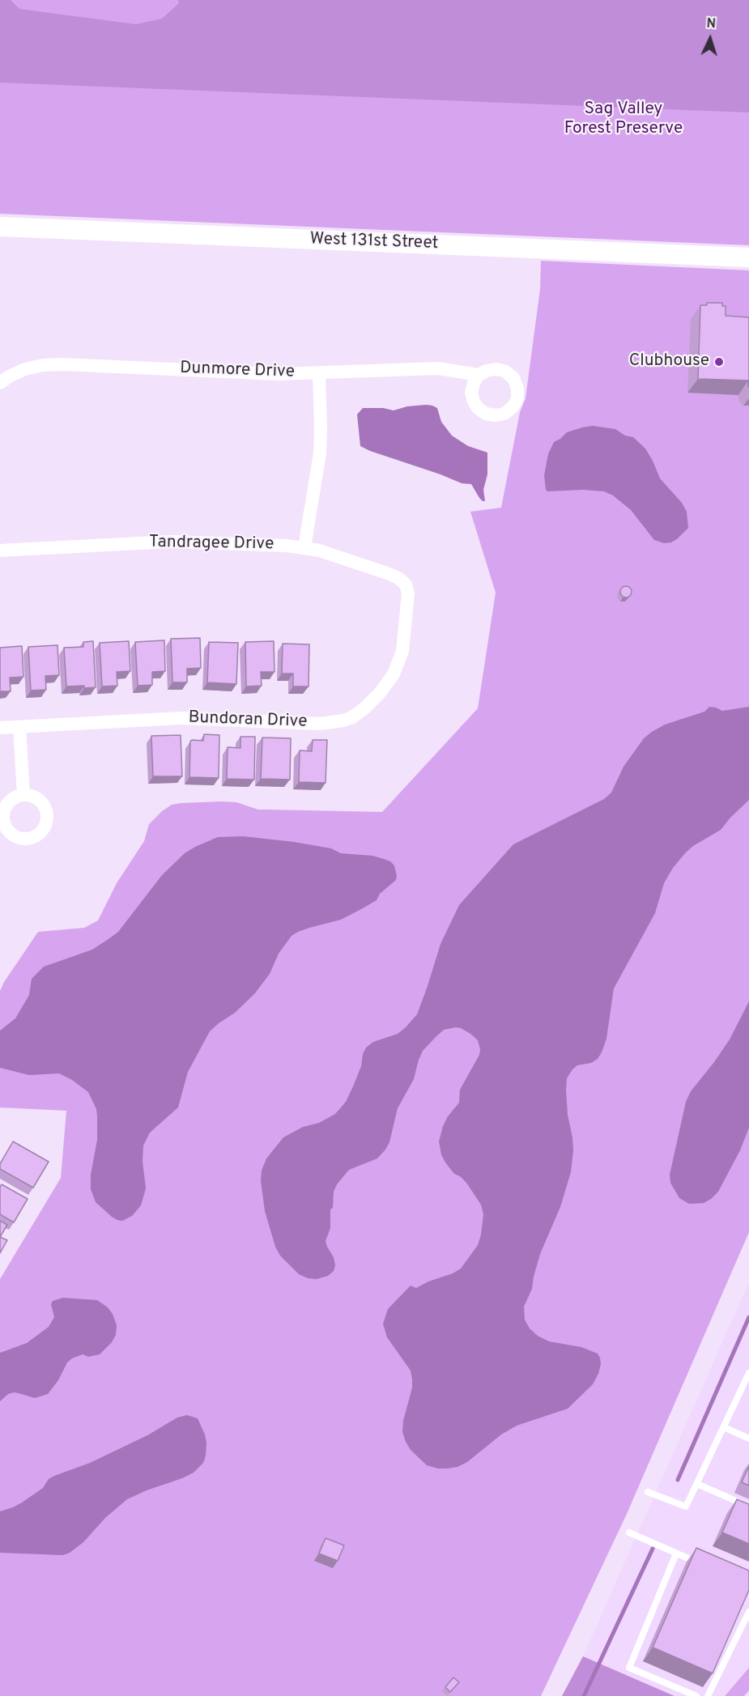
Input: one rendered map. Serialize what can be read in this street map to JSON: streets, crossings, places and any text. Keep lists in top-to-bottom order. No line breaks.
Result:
{"streets":{"street":["West 131st Street","Dunmore Drive","Tandragee Drive","Bundoran Drive"]},"crossings":[["Tandragee Drive","Bundoran Drive"]],"parks":["Sag Valley Forest Preserve"],"places":["Clubhouse"],"north":"top"}
